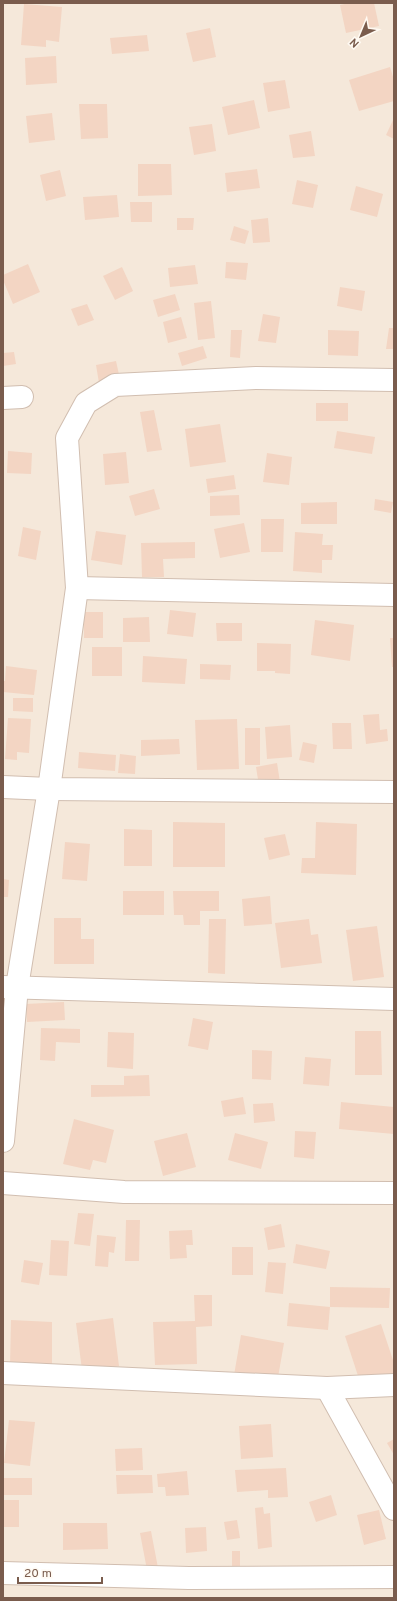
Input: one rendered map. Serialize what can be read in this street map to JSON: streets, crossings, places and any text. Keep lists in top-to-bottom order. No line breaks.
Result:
{"scale_bar":"20 m","north":"bottom left"}
